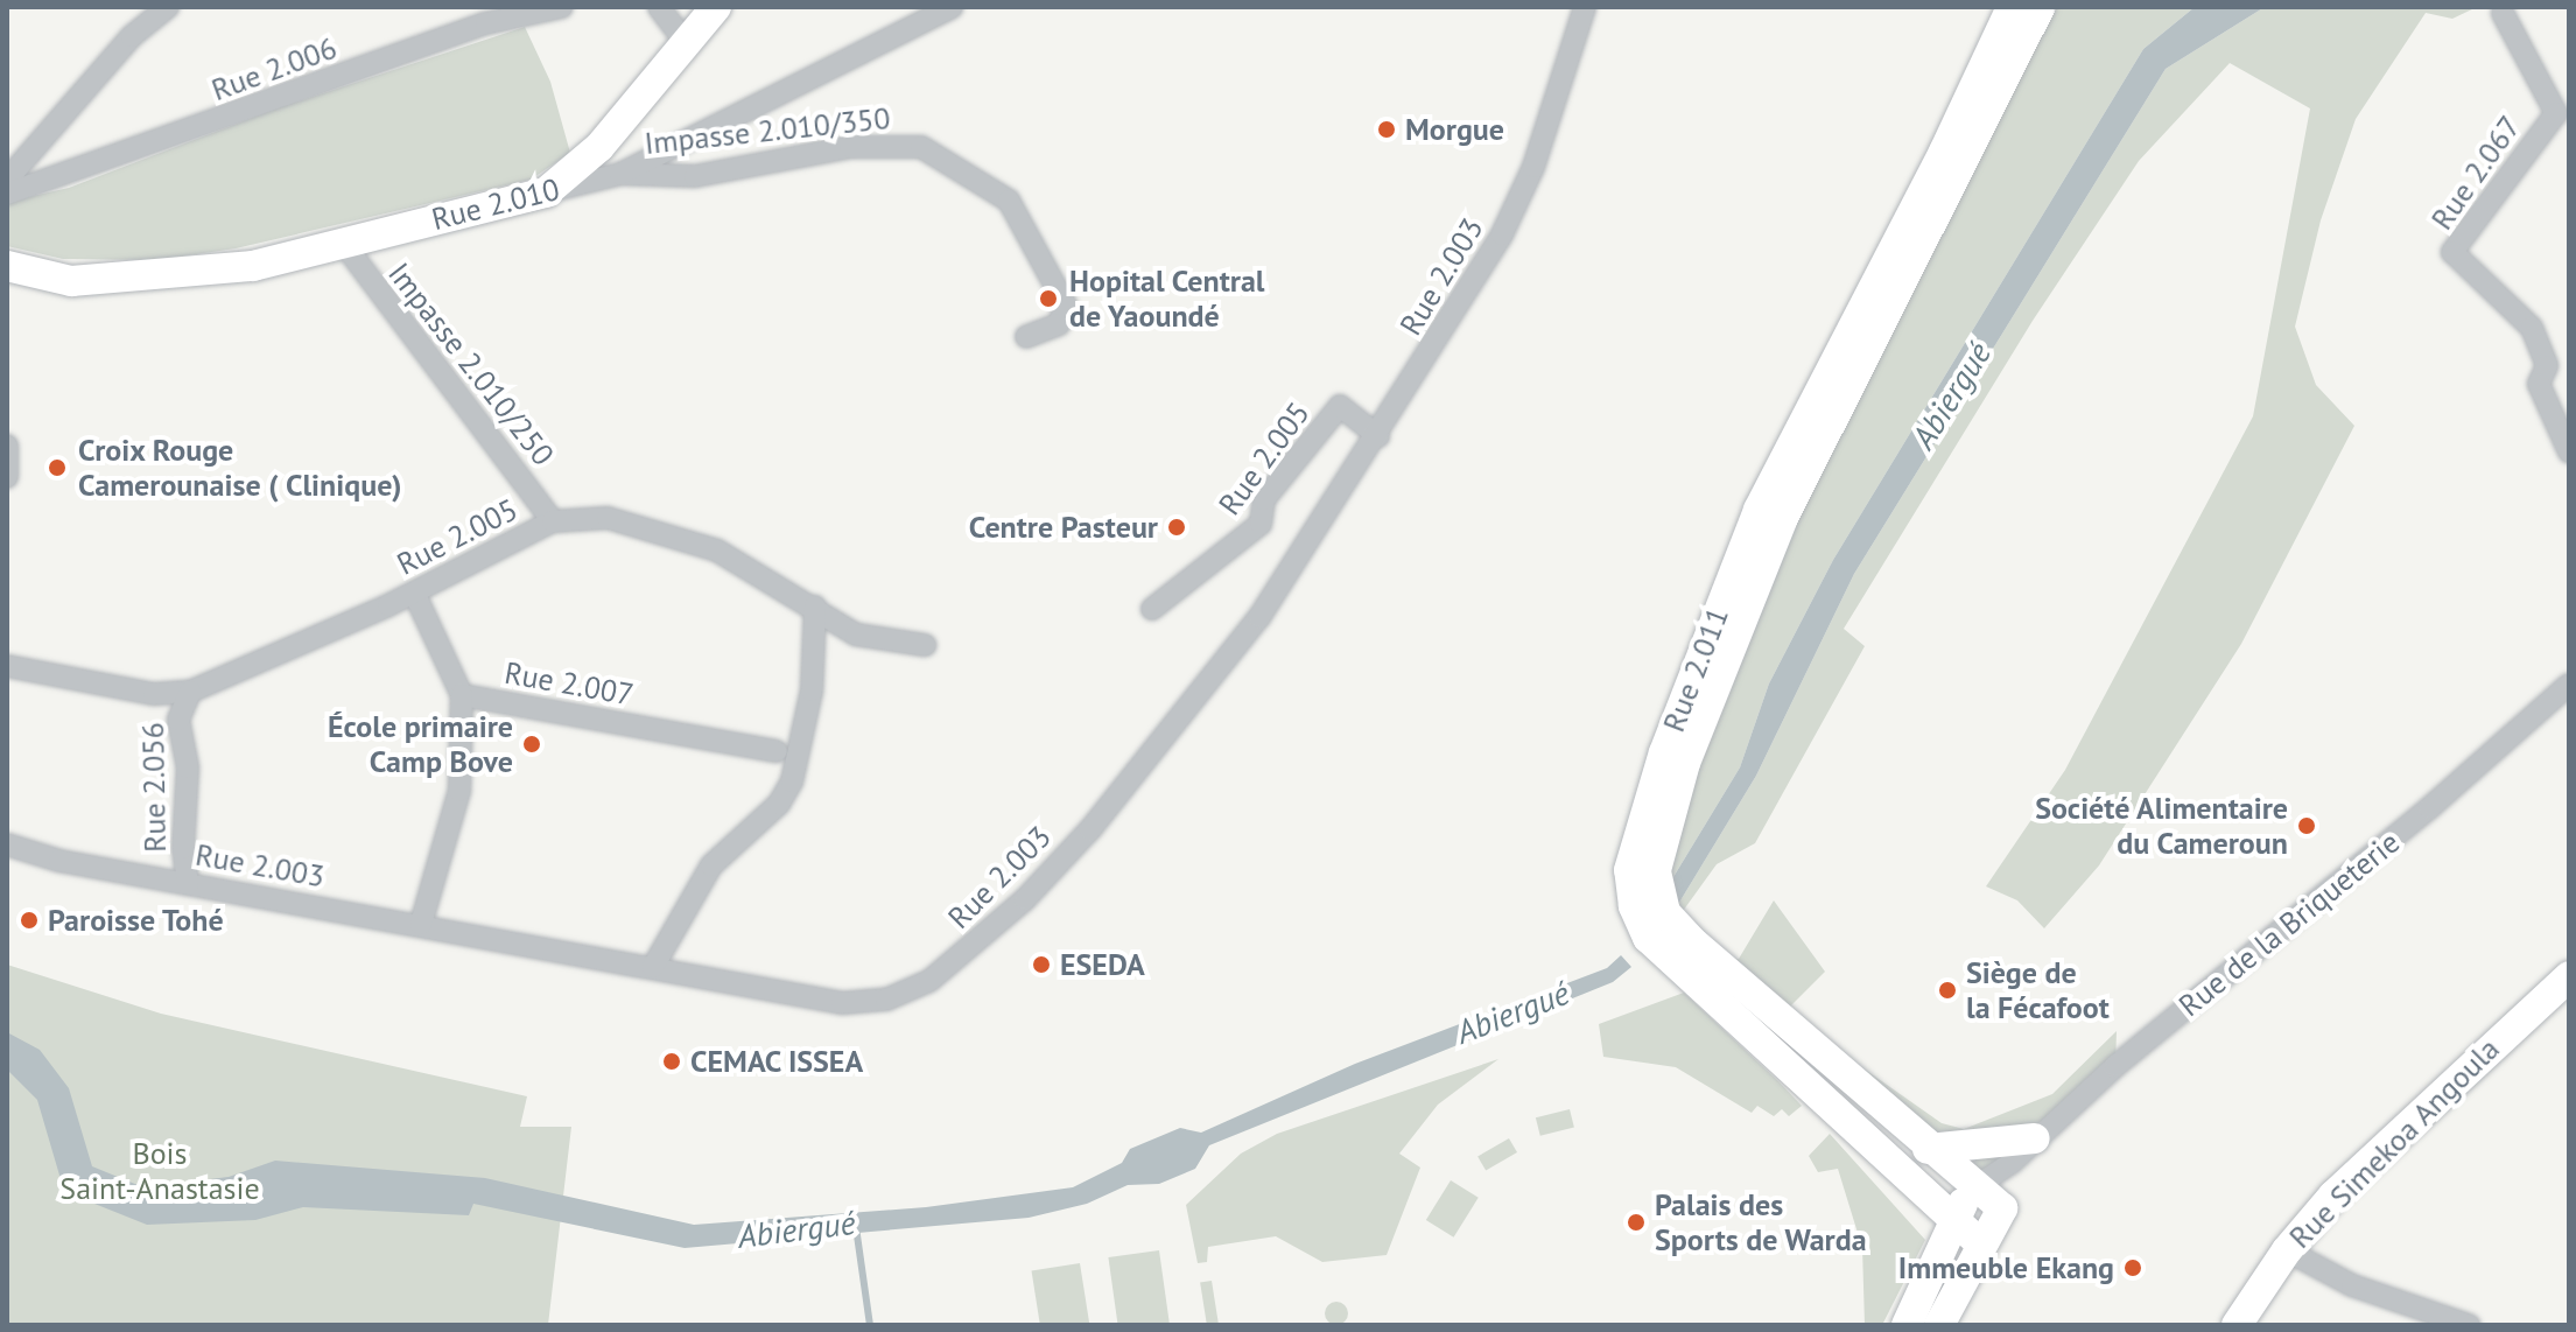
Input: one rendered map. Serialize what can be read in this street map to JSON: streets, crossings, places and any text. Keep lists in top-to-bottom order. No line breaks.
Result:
{"streets":{"street":["Rue 2.006","Impasse 2.010/350","Rue 2.067","Rue 2.010","Rue 2.003","Impasse 2.010/250","Rue 2.005","Rue 2.011","Rue 2.007","Rue 2.056","Rue de la Briqueterie","Rue Simekoa Angoula"]},"crossings":[["Impasse 2.010/350","Rue 2.010"],["Rue 2.010","Impasse 2.010/250"],["Rue 2.003","Rue 2.005"],["Rue 2.003","Rue 2.056"],["Impasse 2.010/250","Rue 2.005"],["Rue 2.005","Rue 2.007"],["Rue 2.005","Rue 2.056"],["Rue 2.011","Rue de la Briqueterie"]],"water":["Abiergué"],"parks":["Bois Saint-Anastasie"],"places":["Morgue","Hopital Central de Yaoundé","Croix Rouge Camerounaise ( Clinique)","Centre Pasteur","École primaire Camp Bove","Société Alimentaire du Cameroun","Paroisse Tohé","ESEDA","Siège de la Fécafoot","CEMAC ISSEA","Palais des Sports de Warda","Immeuble Ekang"]}
